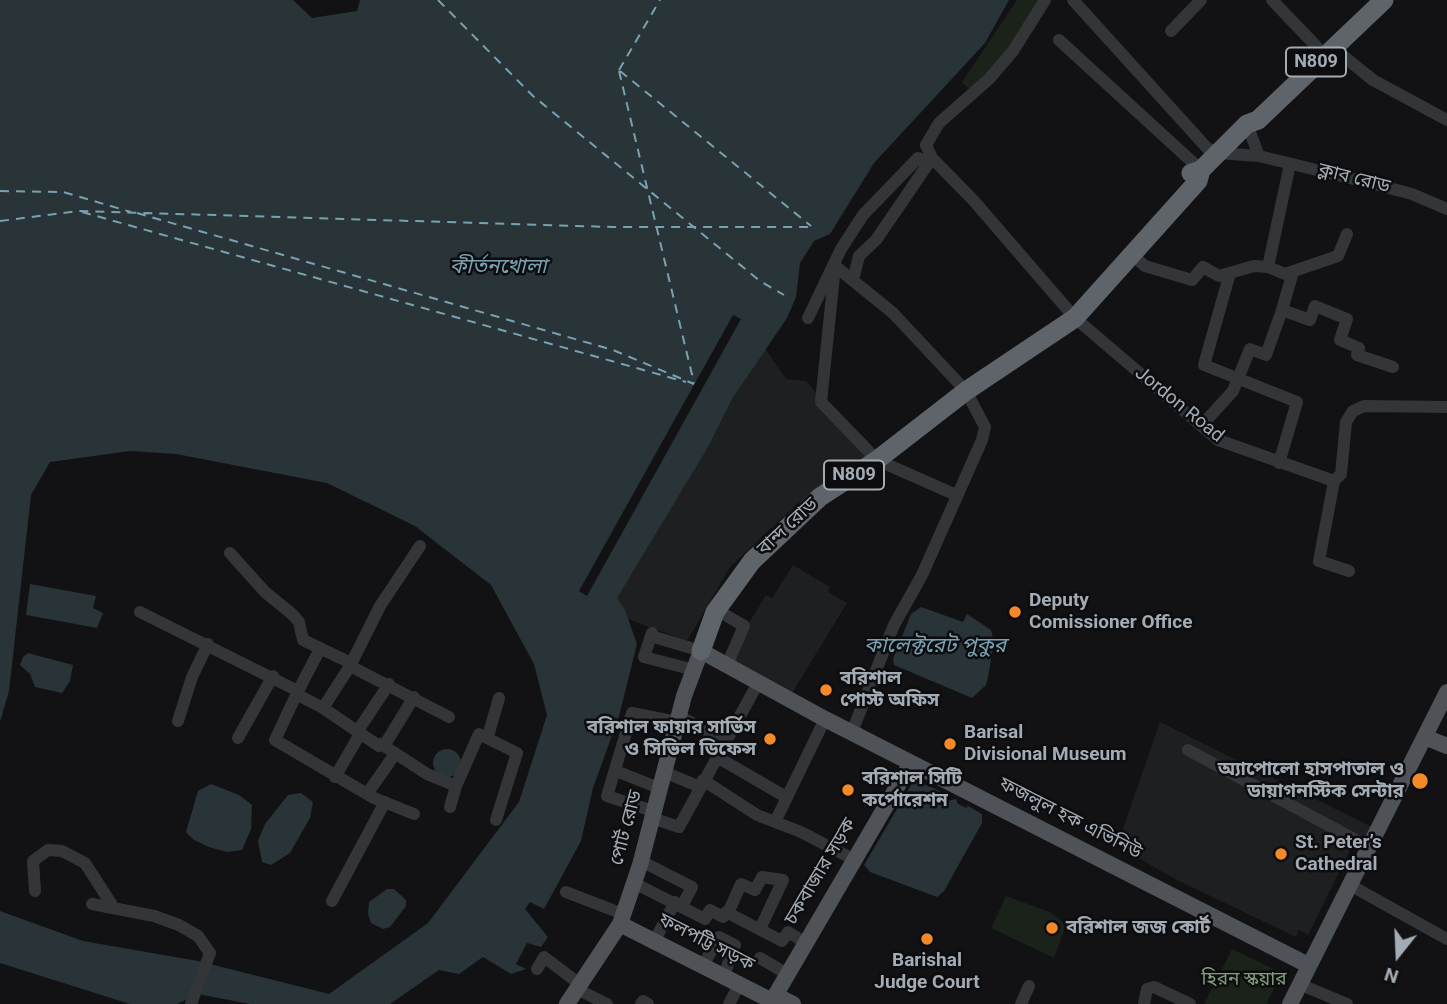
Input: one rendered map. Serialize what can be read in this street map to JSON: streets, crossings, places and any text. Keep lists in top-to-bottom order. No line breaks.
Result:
{"streets":{"highway":["N809","বান্দ রোড"],"main road":["ফজলুল হক এভিনিউ","পোর্ট রোড","চকবাজার সড়ক","ফলপট্টি সড়ক"],"street":["ক্লাব রোড","Jordon Road"]},"crossings":[["ক্লাব রোড","বান্দ রোড"],["Jordon Road","বান্দ রোড"],["বান্দ রোড","ফজলুল হক এভিনিউ"],["বান্দ রোড","পোর্ট রোড"],["ফজলুল হক এভিনিউ","পোর্ট রোড"],["ফজলুল হক এভিনিউ","চকবাজার সড়ক"],["পোর্ট রোড","ফলপট্টি সড়ক"],["চকবাজার সড়ক","ফলপট্টি সড়ক"]],"water":["কীর্তনখোলা","কালেক্টরেট পুকুর"],"parks":["হিরন স্কয়ার"],"places":["Deputy Comissioner Office","বরিশাল পোস্ট অফিস","বরিশাল ফায়ার সার্ভিস ও সিভিল ডিফেন্স","Barisal Divisional Museum","অ্যাপোলো হাসপাতাল ও ডায়াগনস্টিক সেন্টার","বরিশাল সিটি কর্পোরেশন","St. Peter’s Cathedral","বরিশাল জজ কোর্ট","Barishal Judge Court"],"north":"bottom"}
